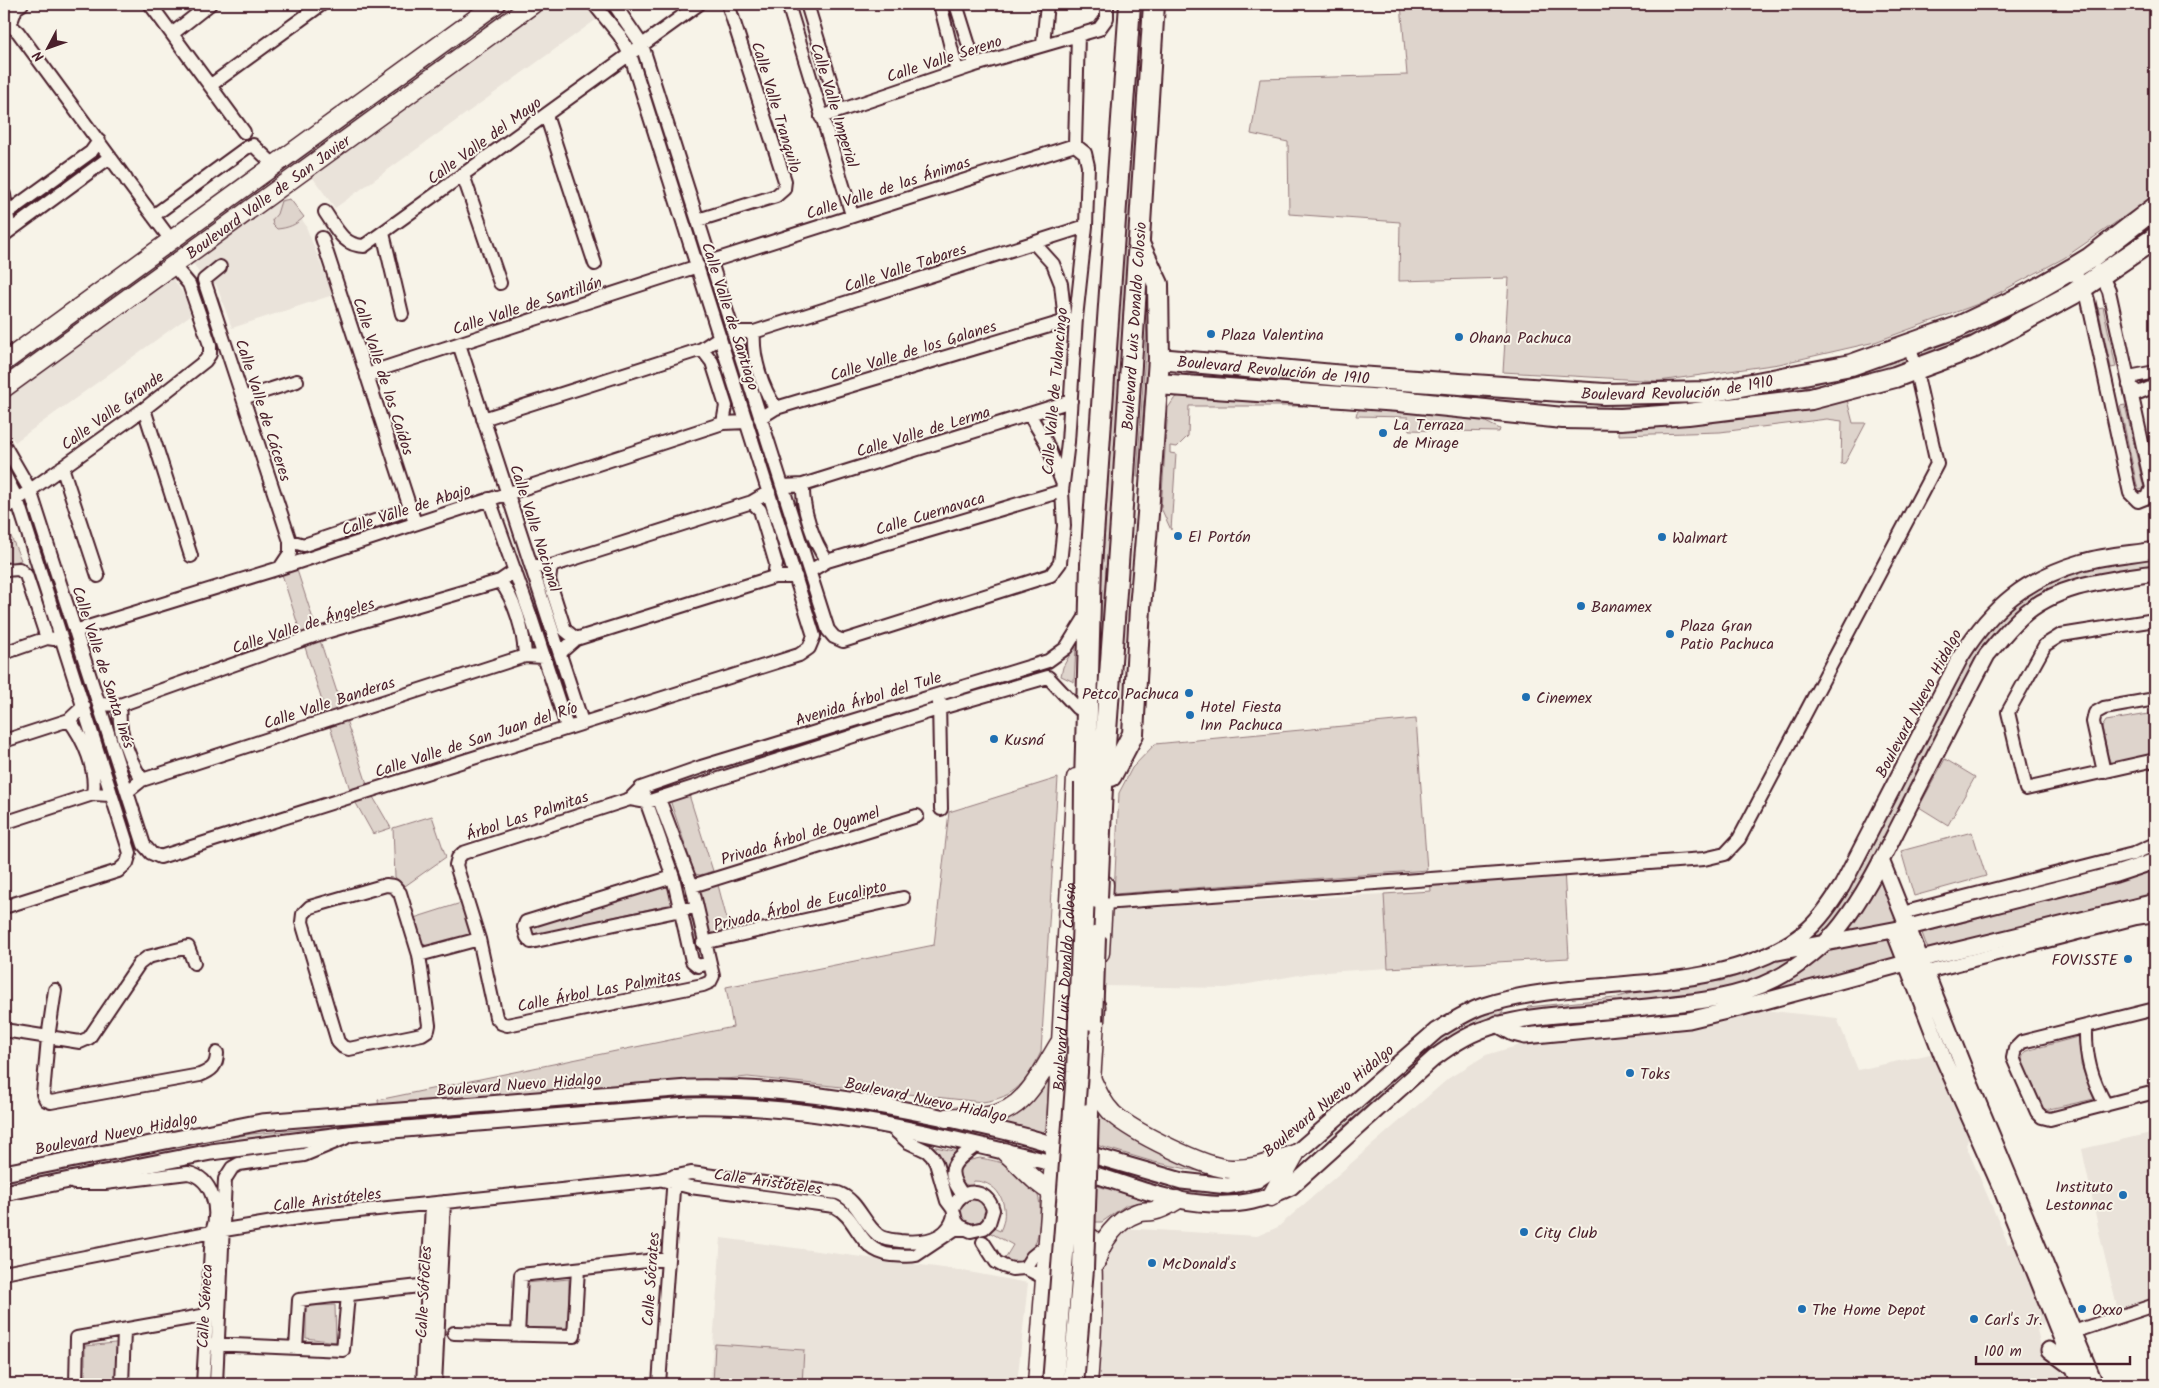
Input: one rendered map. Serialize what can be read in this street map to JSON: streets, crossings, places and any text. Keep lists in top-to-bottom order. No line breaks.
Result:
{"streets":{"main road":["Boulevard Valle de San Javier","Boulevard Luis Donaldo Colosio","Boulevard Revolución de 1910"],"street":["Calle Valle Sereno","Calle Valle Imperial","Calle Valle Tranquilo","Calle Valle del Mayo","Calle Valle de las Ánimas","Calle Valle Tabares","Calle Valle de Santillán","Calle Valle de Santiago","Calle Valle de los Galanes","Calle Valle de los Caídos","Calle Valle de Tulancingo","Calle Valle Grande","Calle Valle de Cáceres","Calle Valle de Lerma","Calle Valle de Abajo","Calle Cuernavaca","Calle Valle Nacional","Calle Valle de Ángeles","Calle Valle de Santa Inés","Avenida Árbol del Tule","Calle Valle Banderas","Boulevard Nuevo Hidalgo","Calle Valle de San Juan del Río","Árbol Las Palmitas","Privada Árbol de Oyamel","Privada Árbol de Eucalipto","Calle Árbol Las Palmitas","Calle Aristóteles","Calle Sócrates","Calle Sófocles","Calle Séneca"]},"crossings":[["Calle Valle Sereno","Calle Valle Imperial"],["Calle Valle Imperial","Calle Valle de las Ánimas"],["Calle Valle Tranquilo","Calle Valle de Santiago"],["Calle Valle del Mayo","Calle Valle de Santiago"],["Calle Valle de las Ánimas","Calle Valle de Santiago"],["Calle Valle de las Ánimas","Calle Valle de Tulancingo"],["Boulevard Valle de San Javier","Calle Valle de Cáceres"],["Calle Valle Tabares","Calle Valle de Santiago"],["Calle Valle Tabares","Calle Valle de Tulancingo"],["Calle Valle de Santillán","Calle Valle de Santiago"],["Calle Valle de Santillán","Calle Valle de los Caídos"],["Calle Valle de Santillán","Calle Valle Nacional"],["Calle Valle de Santiago","Calle Valle de los Galanes"],["Calle Valle de Santiago","Calle Valle de Tulancingo"],["Calle Valle de Santiago","Calle Valle de Lerma"],["Calle Valle de Santiago","Calle Valle de Abajo"],["Calle Valle de Santiago","Calle Cuernavaca"],["Calle Valle de Santiago","Calle Valle de San Juan del Río"],["Boulevard Luis Donaldo Colosio","Avenida Árbol del Tule"],["Boulevard Luis Donaldo Colosio","Boulevard Nuevo Hidalgo"],["Calle Valle de los Galanes","Calle Valle de Tulancingo"],["Calle Valle de los Caídos","Calle Valle de Abajo"],["Calle Valle de Tulancingo","Calle Valle de Lerma"],["Calle Valle de Tulancingo","Calle Cuernavaca"],["Calle Valle Grande","Calle Valle de Cáceres"],["Calle Valle Grande","Calle Valle de Santa Inés"],["Calle Valle de Cáceres","Calle Valle de Abajo"],["Calle Valle de Abajo","Calle Valle Nacional"],["Calle Valle de Abajo","Calle Valle de Santa Inés"],["Calle Valle Nacional","Calle Valle de Ángeles"],["Calle Valle Nacional","Calle Valle Banderas"],["Calle Valle Nacional","Calle Valle de San Juan del Río"],["Calle Valle de Ángeles","Calle Valle de Santa Inés"],["Calle Valle de Santa Inés","Calle Valle Banderas"],["Calle Valle de Santa Inés","Calle Valle de San Juan del Río"],["Avenida Árbol del Tule","Árbol Las Palmitas"],["Árbol Las Palmitas","Calle Árbol Las Palmitas"],["Calle Aristóteles","Calle Sócrates"],["Calle Aristóteles","Calle Sófocles"],["Calle Aristóteles","Calle Séneca"]],"places":["Plaza Valentina","Ohana Pachuca","La Terraza de Mirage","El Portón","Walmart","Banamex","Plaza Gran Patio Pachuca","Petco Pachuca","Cinemex","Hotel Fiesta Inn Pachuca","Kusná","FOVISSTE","Toks","Instituto Lestonnac","City Club","McDonald's","The Home Depot","Oxxo","Carl's Jr."],"scale_bar":"100 m","north":"bottom left"}
